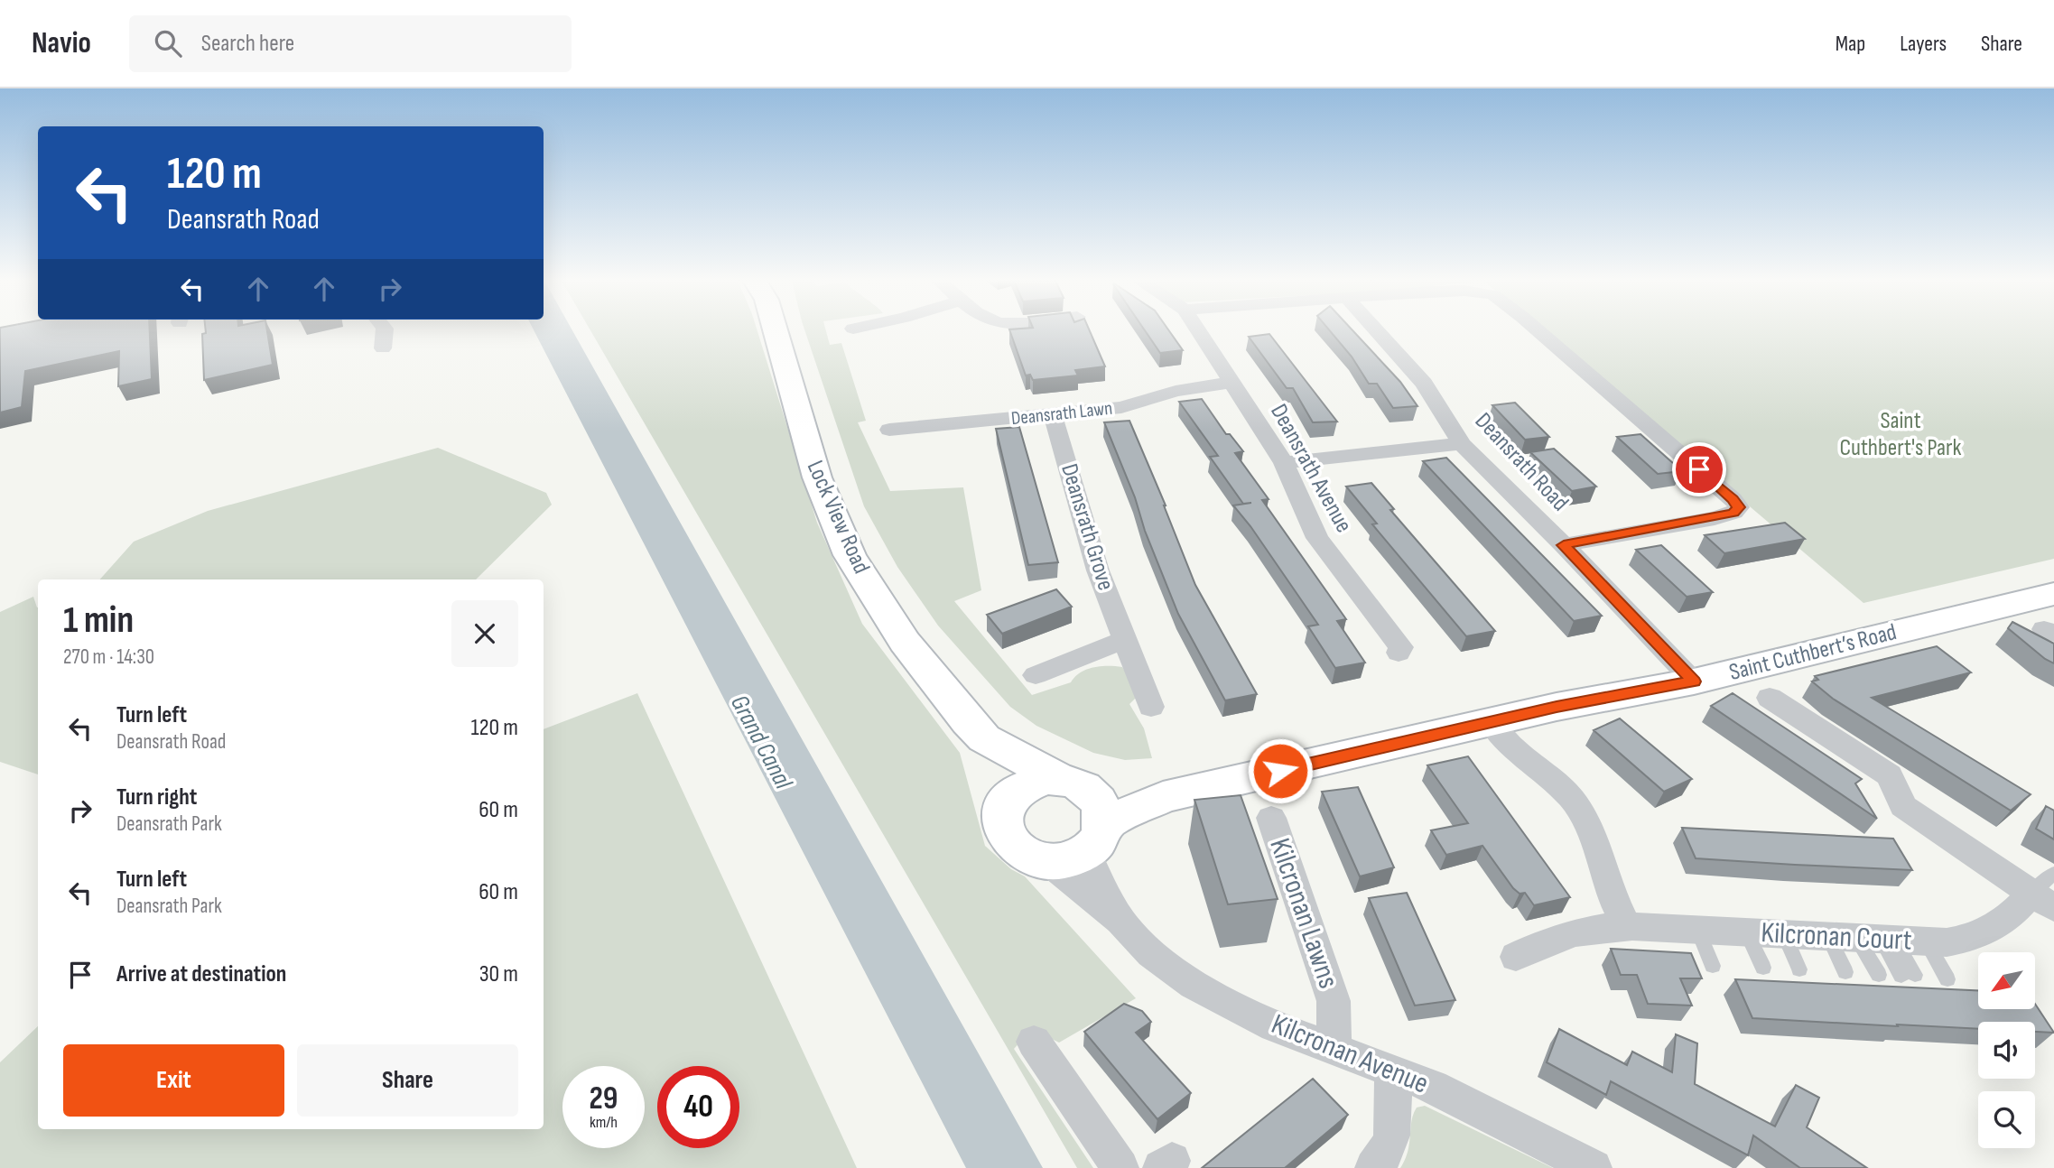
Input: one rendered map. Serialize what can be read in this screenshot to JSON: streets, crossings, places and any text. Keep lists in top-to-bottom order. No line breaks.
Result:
{"streets":{"street":["Deansrath Lawn","Deansrath Road","Deansrath Avenue","Lock View Road","Deansrath Grove","Saint Cuthbert’s Road","Kilcronan Lawns","Kilcronan Court","Kilcronan Avenue"]},"crossings":[["Deansrath Lawn","Deansrath Avenue"],["Deansrath Lawn","Deansrath Grove"],["Deansrath Road","Saint Cuthbert’s Road"],["Lock View Road","Saint Cuthbert’s Road"],["Lock View Road","Kilcronan Avenue"],["Saint Cuthbert’s Road","Kilcronan Avenue"],["Kilcronan Lawns","Kilcronan Avenue"]],"water":["Grand Canal"],"parks":["Saint Cuthbert's Park"],"north":"bottom left","page":{"header":"Navio","search":"Search here","nav":["Map","Layers","Share"],"turn":["120 m","Deansrath Road"],"heading":["1 min","270 m · 14:30"],"list":[{"name":"Turn left","note":"Deansrath Road","value":"120 m"},{"name":"Turn right","note":"Deansrath Park","value":"60 m"},{"name":"Turn left","note":"Deansrath Park","value":"60 m"},{"name":"Arrive at destination","value":"30 m"}],"buttons":["Exit","Share"],"speed":"29 km/h","limit":"40"}}
